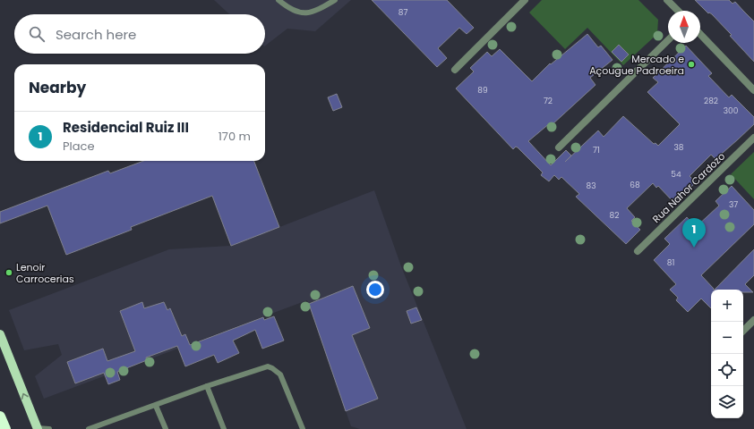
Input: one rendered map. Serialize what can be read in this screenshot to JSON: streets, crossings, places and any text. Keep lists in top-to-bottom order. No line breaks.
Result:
{"streets":{"street":["Rua Nahor Cardozo"]},"places":["Mercado e Açougue Padroeira","Lenoir Carrocerias"],"house_numbers":["87","89","72","282","300","38","71","54","68","83","37","82","81"],"north":"top","page":{"search":"Search here","heading":"Nearby","list":[{"mark":"1","name":"Residencial Ruiz III","note":"Place","value":"170 m"}],"pins":"1","map_buttons":["+","−"]}}
